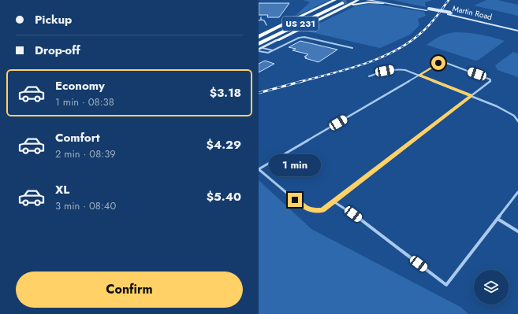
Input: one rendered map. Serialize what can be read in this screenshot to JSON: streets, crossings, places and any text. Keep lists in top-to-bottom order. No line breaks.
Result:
{"streets":{"highway":["US 231"],"main road":["Martin Road"]},"page":{"banner":["Pickup","Drop-off"],"list":[{"name":"Economy","note":"1 min · 08:38","value":"$3.18"},{"name":"Comfort","note":"2 min · 08:39","value":"$4.29"},{"name":"XL","note":"3 min · 08:40","value":"$5.40"}],"bubble":"1 min","buttons":"Confirm"}}
